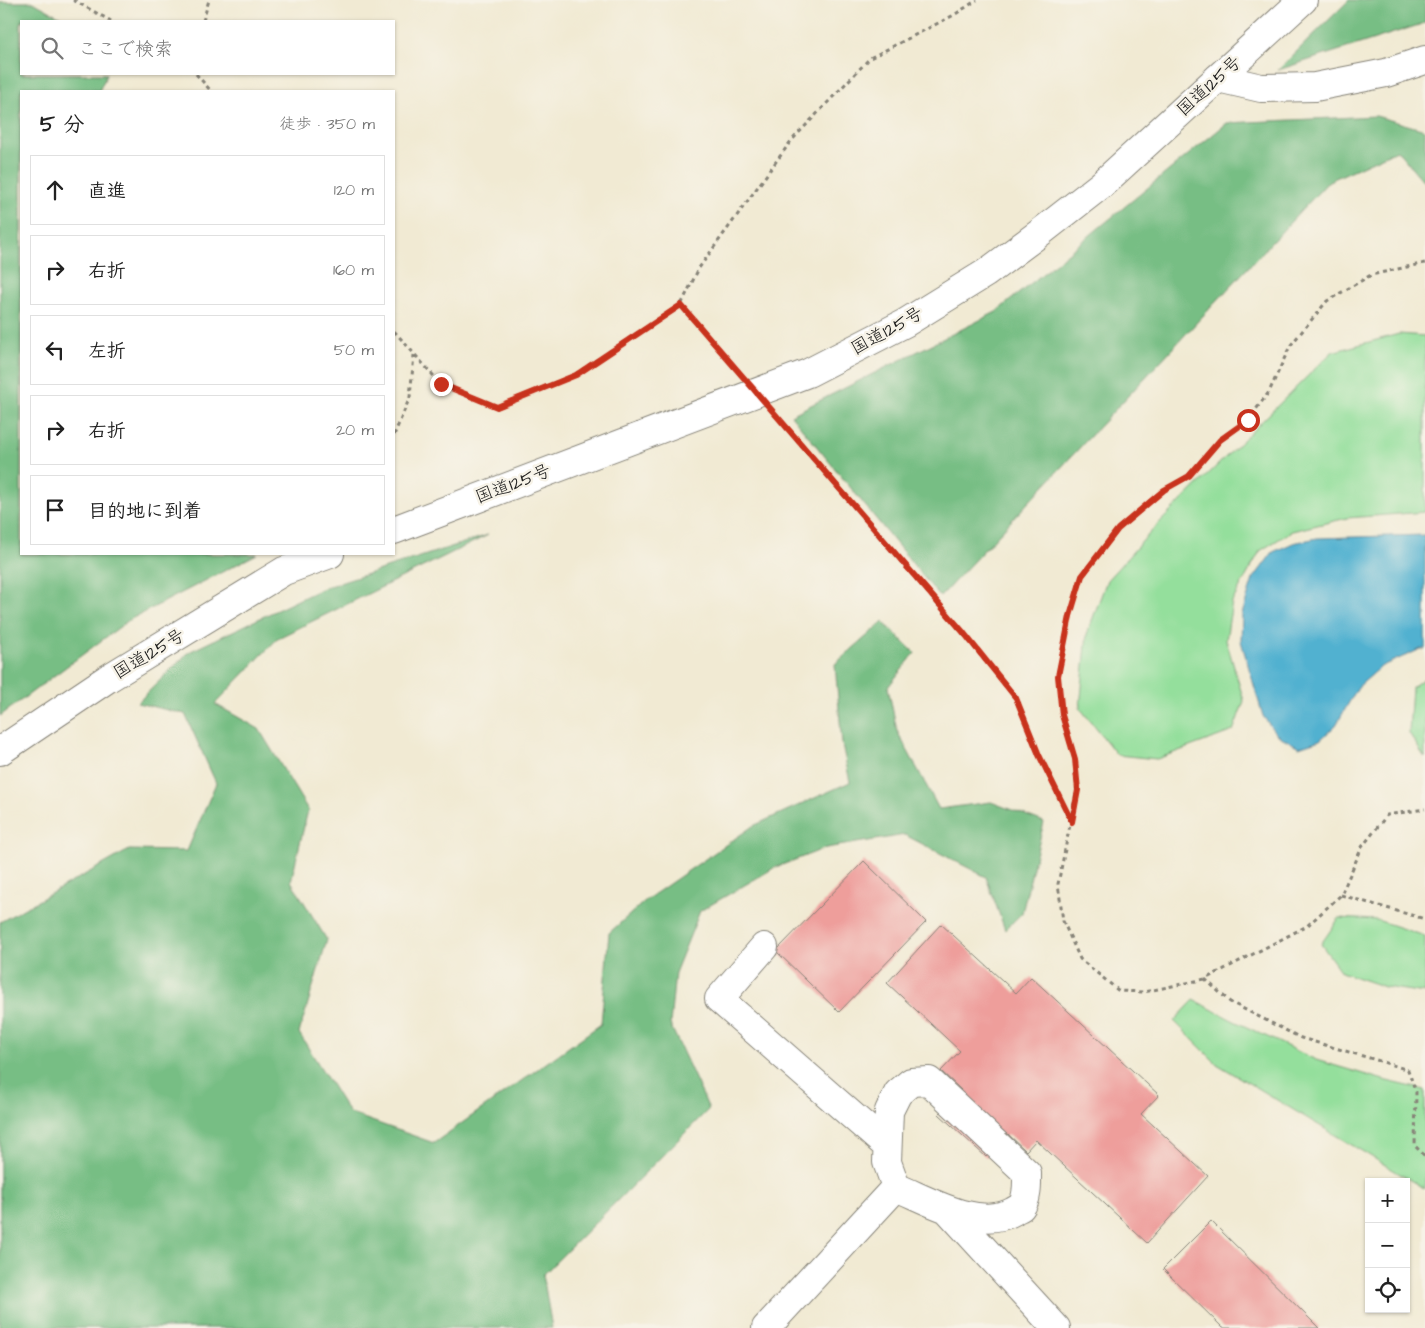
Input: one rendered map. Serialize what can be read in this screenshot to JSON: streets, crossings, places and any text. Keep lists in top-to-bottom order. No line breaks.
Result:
{"streets":{"main road":["国道125号"]},"page":{"search":"ここで検索","heading":["5 分","徒歩 · 350 m"],"list":[["直進","120 m"],["右折","160 m"],["左折","50 m"],["右折","20 m"],"目的地に到着"],"map_buttons":["+","−"]}}
